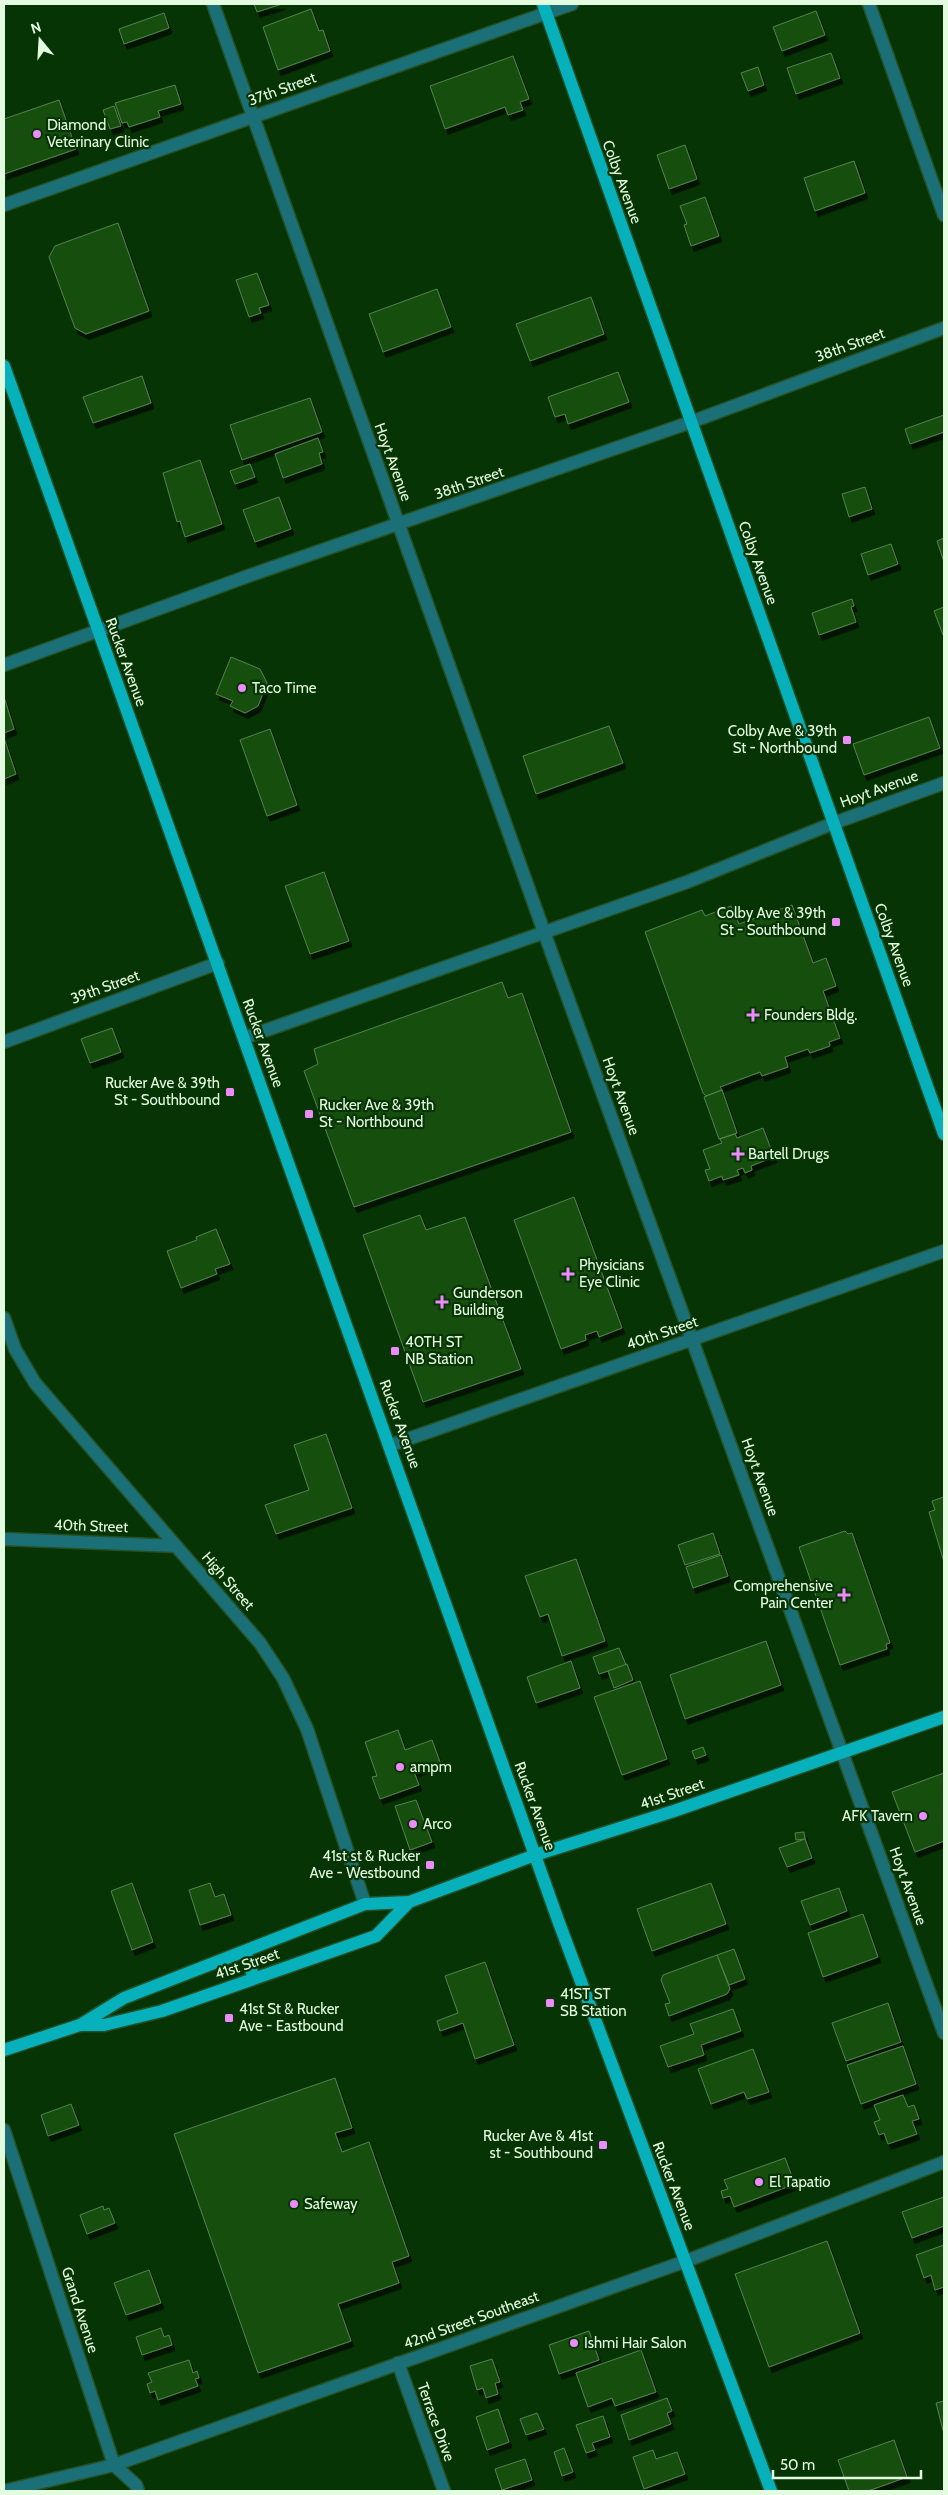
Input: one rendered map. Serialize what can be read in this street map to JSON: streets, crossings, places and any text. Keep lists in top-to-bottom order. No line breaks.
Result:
{"streets":{"main road":["Colby Avenue","Rucker Avenue","41st Street"],"street":["37th Street","38th Street","Hoyt Avenue","39th Street","40th Street","High Street","Grand Avenue","42nd Street Southeast","Terrace Drive"]},"crossings":[["37th Street","Colby Avenue"],["37th Street","Hoyt Avenue"],["Colby Avenue","38th Street"],["Colby Avenue","Hoyt Avenue"],["38th Street","Hoyt Avenue"],["38th Street","Rucker Avenue"],["Hoyt Avenue","Rucker Avenue"],["Hoyt Avenue","40th Street"],["Hoyt Avenue","41st Street"],["Rucker Avenue","39th Street"],["Rucker Avenue","40th Street"],["Rucker Avenue","41st Street"],["Rucker Avenue","42nd Street Southeast"],["40th Street","High Street"],["High Street","41st Street"],["Grand Avenue","42nd Street Southeast"],["42nd Street Southeast","Terrace Drive"]],"places":{"other":["Diamond Veterinary Clinic","Taco Time","ampm","AFK Tavern","Arco","El Tapatio","Safeway","Ishmi Hair Salon"],"transit":["Colby Ave & 39th St - Northbound","Colby Ave & 39th St - Southbound","Rucker Ave & 39th St - Southbound","Rucker Ave & 39th St - Northbound","40TH ST NB Station","41st st & Rucker Ave - Westbound","41ST ST SB Station","41st St & Rucker Ave - Eastbound","Rucker Ave & 41st st - Southbound"],"health":["Founders Bldg.","Bartell Drugs","Physicians Eye Clinic","Gunderson Building","Comprehensive Pain Center"]},"scale_bar":"50 m","north":"top"}
